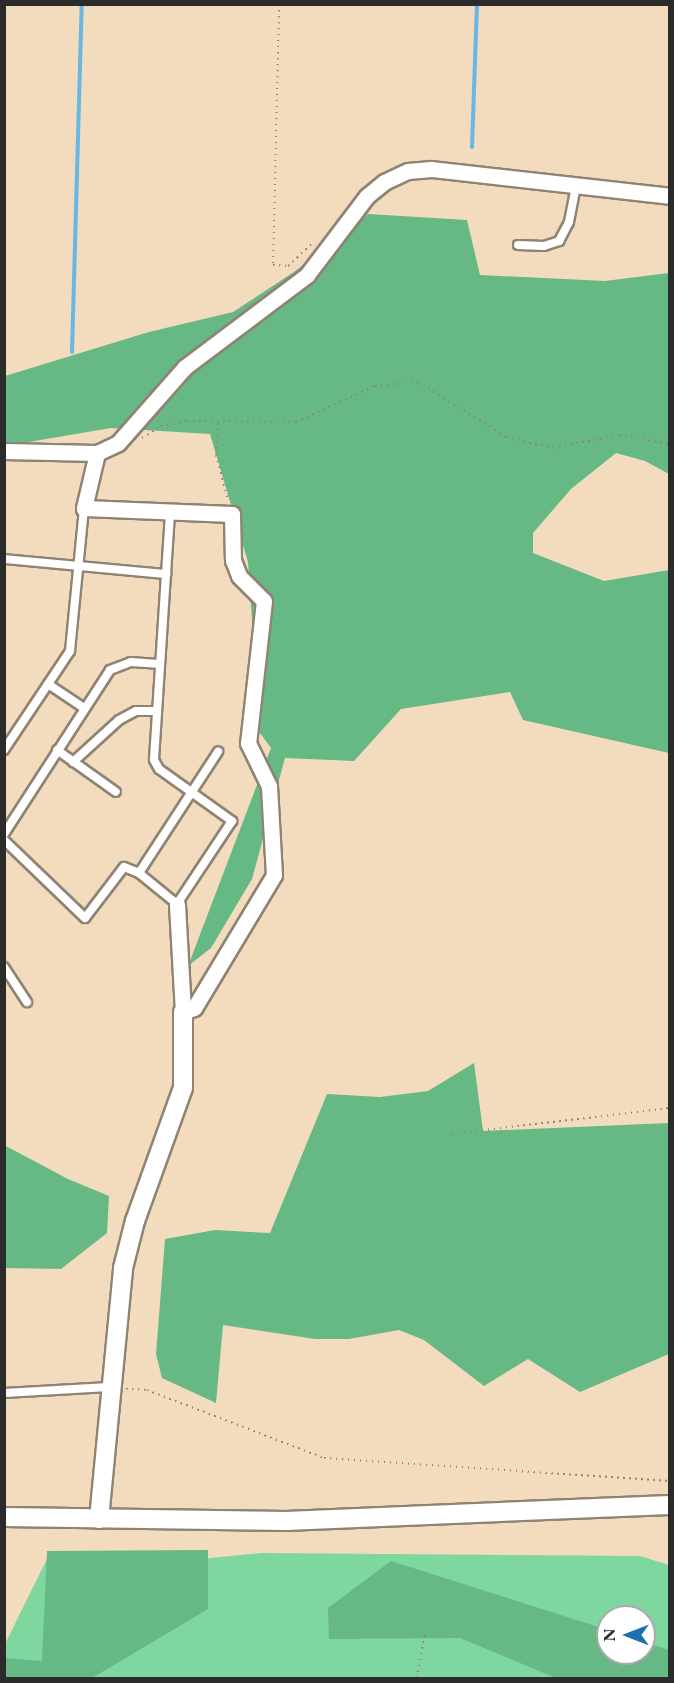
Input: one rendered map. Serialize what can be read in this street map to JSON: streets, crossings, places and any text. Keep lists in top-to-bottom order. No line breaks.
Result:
{"north":"left"}
